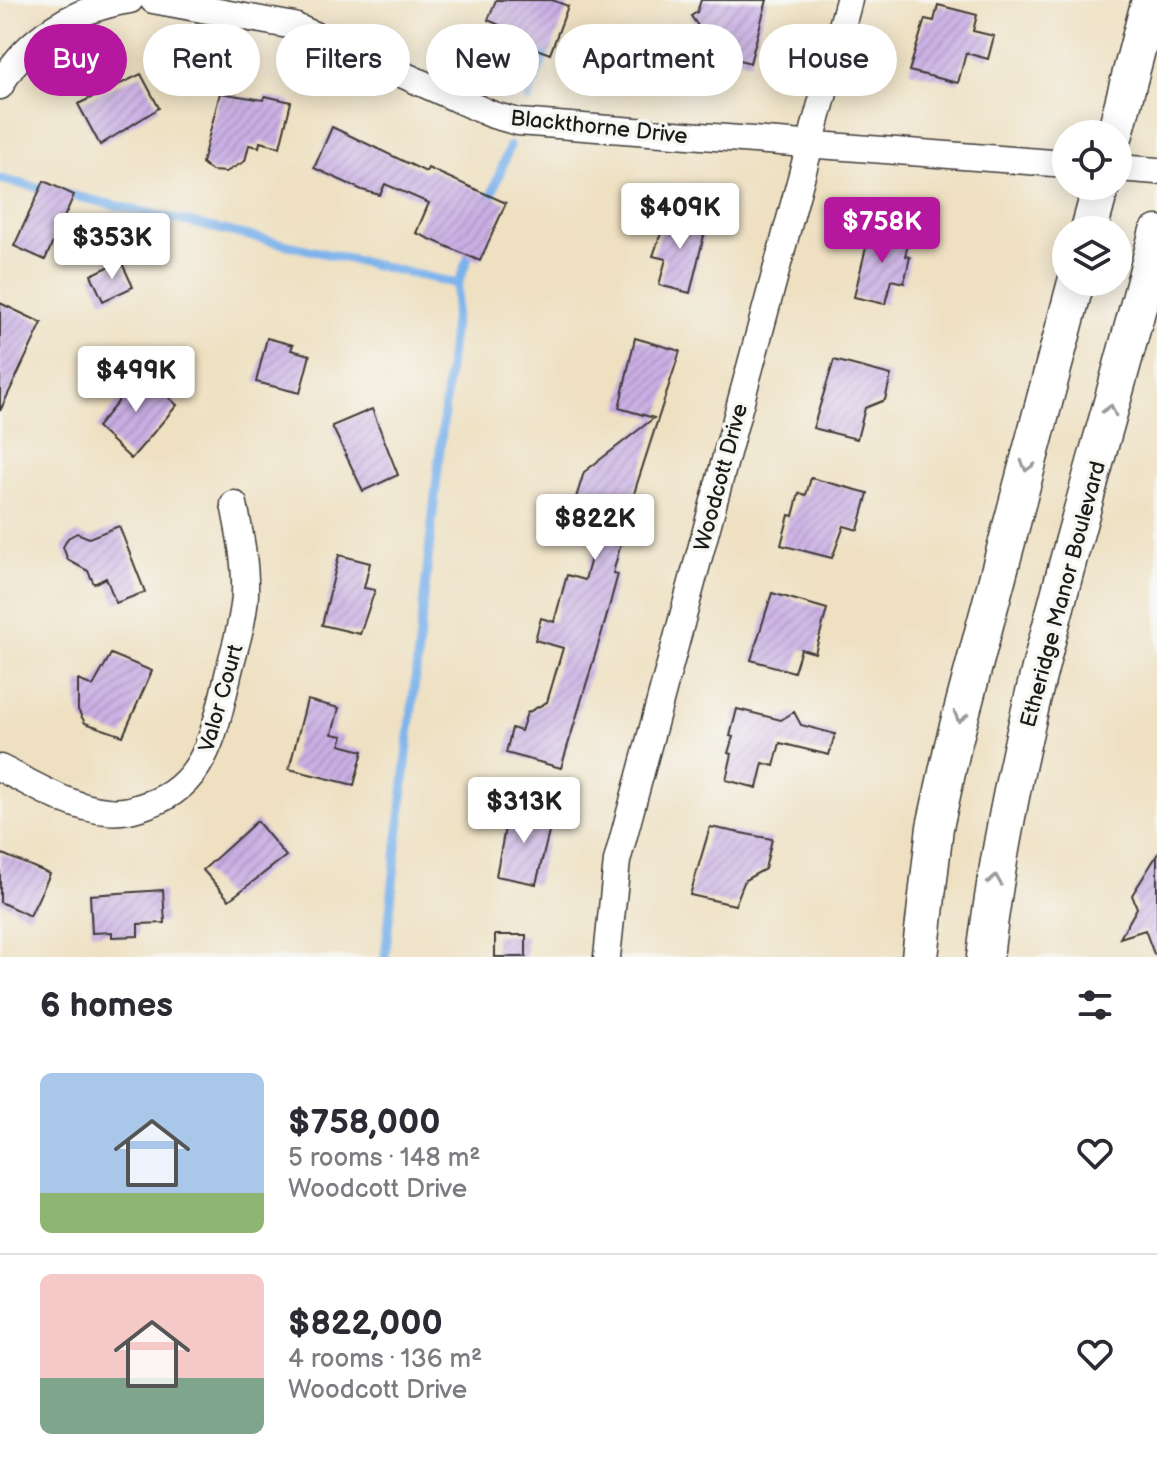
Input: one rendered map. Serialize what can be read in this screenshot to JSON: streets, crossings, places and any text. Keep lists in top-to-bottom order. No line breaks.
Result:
{"streets":{"main road":["Etheridge Manor Boulevard"],"street":["Blackthorne Drive","Woodcott Drive","Valor Court"]},"crossings":[["Blackthorne Drive","Woodcott Drive"]],"page":{"chip":["Buy","Rent","Filters","New","Apartment","House"],"price":["$409K","$758K","$353K","$499K","$822K","$313K"],"heading":"6 homes","list":[{"name":"$758,000","note":"5 rooms · 148 m² · Woodcott Drive"},{"name":"$822,000","note":"4 rooms · 136 m² · Woodcott Drive"}]}}
